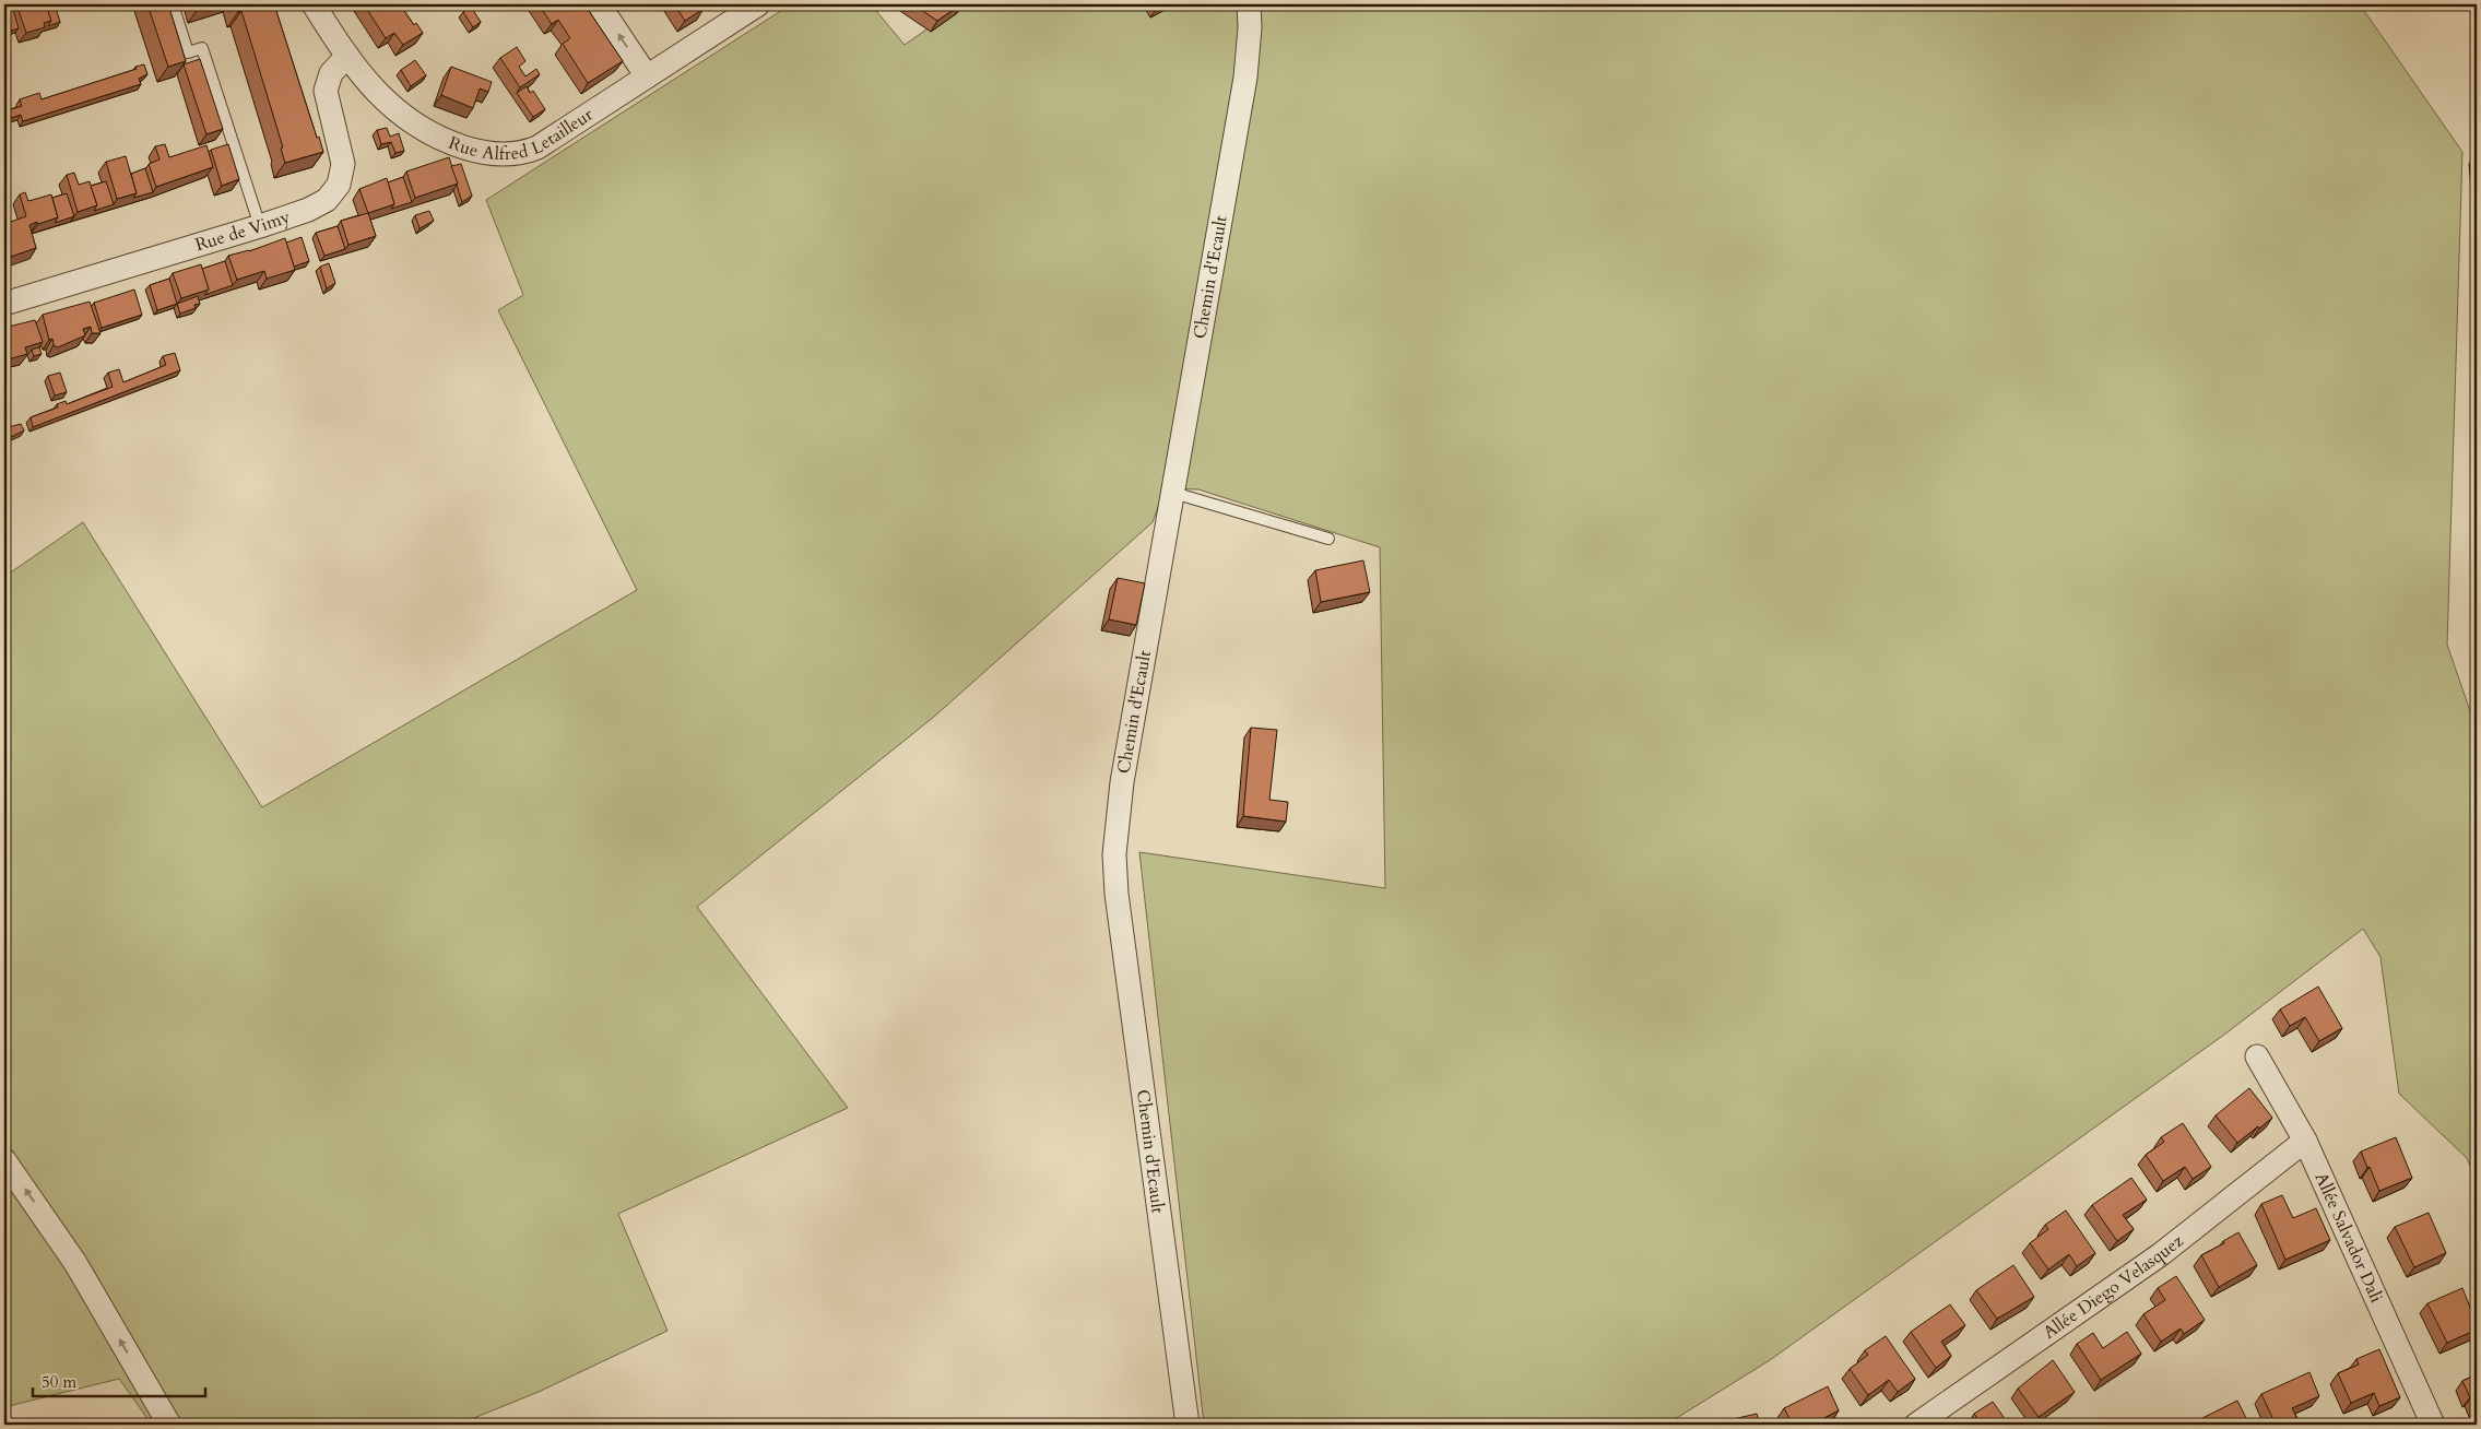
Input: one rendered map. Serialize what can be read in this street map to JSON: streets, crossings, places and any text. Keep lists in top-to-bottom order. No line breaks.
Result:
{"streets":{"street":["Rue Alfred Letailleur","Rue de Vimy","Chemin d'Ecault","Allée Salvador Dali","Allée Diego Velasquez"]},"crossings":[["Rue Alfred Letailleur","Rue de Vimy"],["Allée Salvador Dali","Allée Diego Velasquez"]],"scale_bar":"50 m"}
